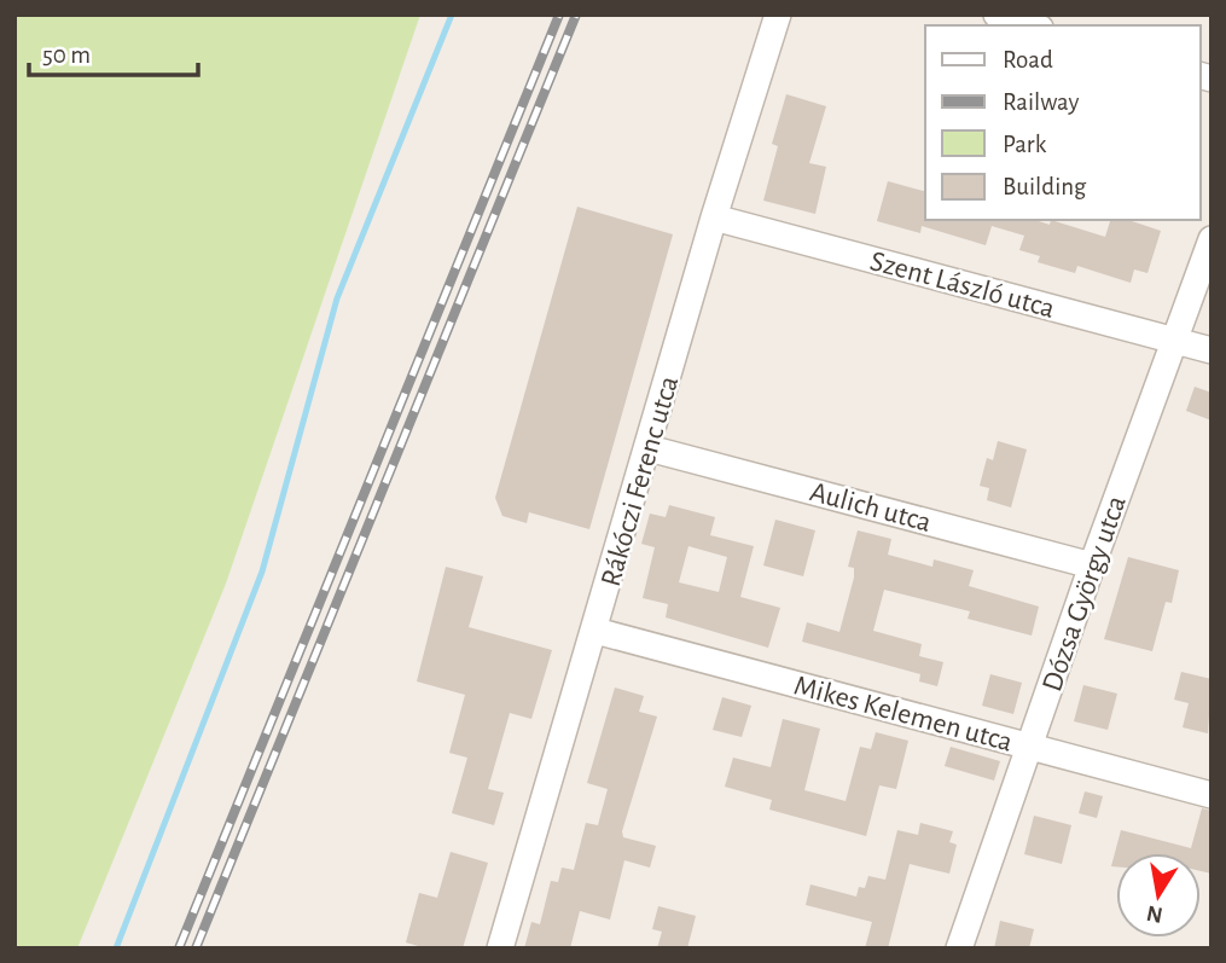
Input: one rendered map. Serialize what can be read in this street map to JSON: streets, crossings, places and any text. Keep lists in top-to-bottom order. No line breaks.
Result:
{"streets":{"street":["Szent László utca","Rákóczi Ferenc utca","Aulich utca","Dózsa György utca","Mikes Kelemen utca"]},"crossings":[["Szent László utca","Rákóczi Ferenc utca"],["Szent László utca","Dózsa György utca"],["Rákóczi Ferenc utca","Aulich utca"],["Rákóczi Ferenc utca","Mikes Kelemen utca"],["Aulich utca","Dózsa György utca"],["Dózsa György utca","Mikes Kelemen utca"]],"legend":["Road","Railway","Park","Building"],"scale_bar":"50 m","north":"bottom"}
